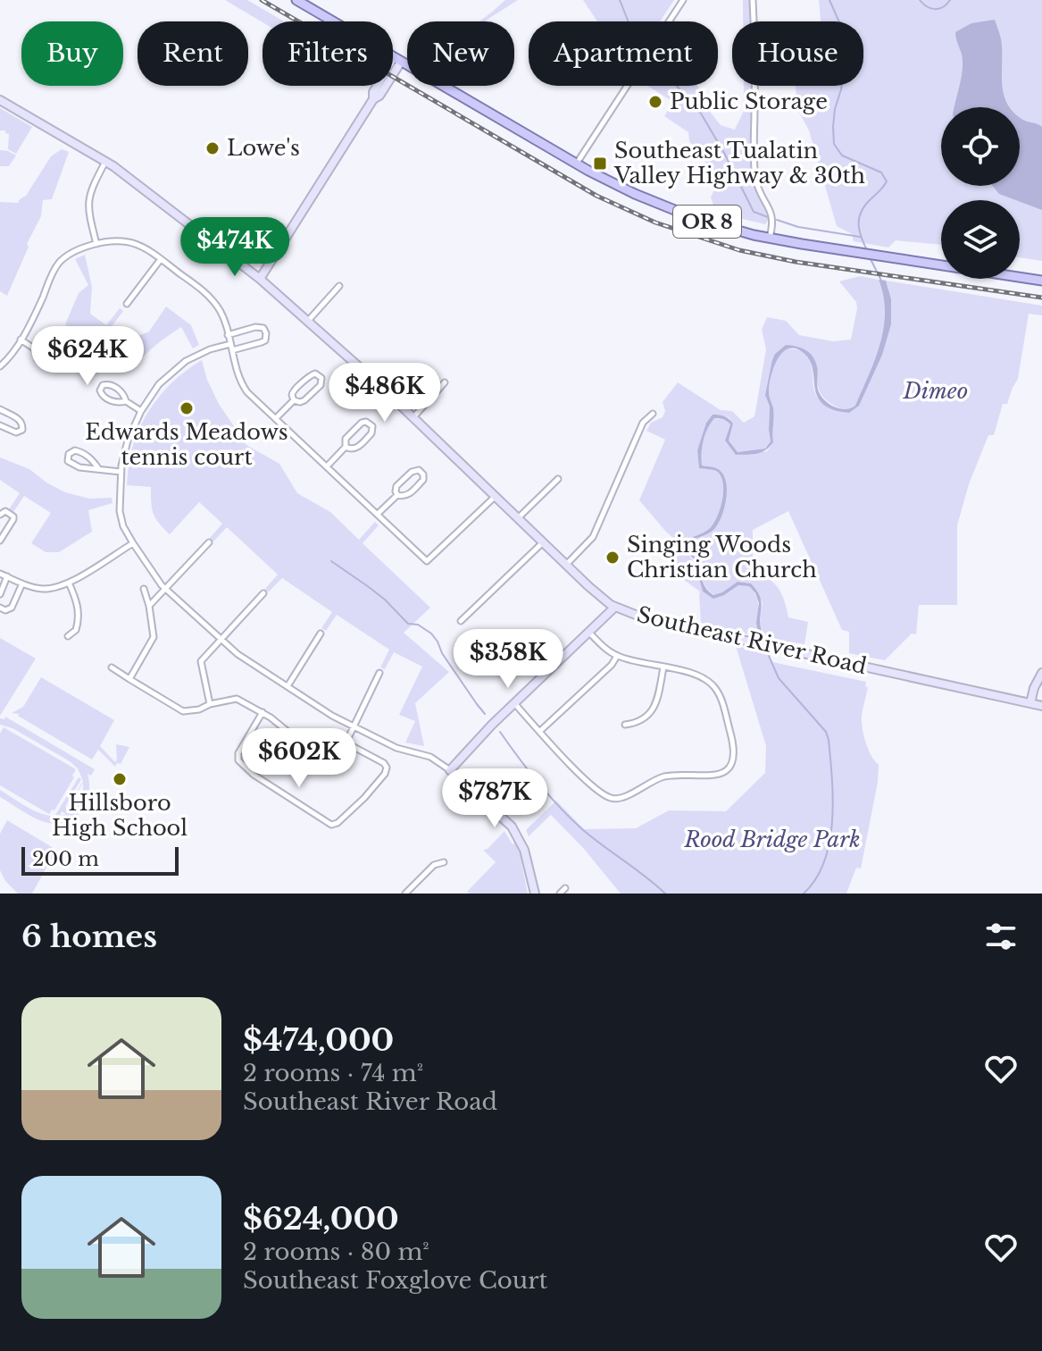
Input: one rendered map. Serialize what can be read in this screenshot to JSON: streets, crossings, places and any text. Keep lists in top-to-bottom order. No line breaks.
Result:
{"streets":{"main road":["OR 8","Southeast River Road"]},"parks":["Dimeo","Rood Bridge Park"],"places":{"other":["Public Storage","Lowe's","Edwards Meadows tennis court","Singing Woods Christian Church","Hillsboro High School"],"transit":["Southeast Tualatin Valley Highway & 30th"]},"scale_bar":"200 m","page":{"chip":["Buy","Rent","Filters","New","Apartment","House"],"price":["$474K","$624K","$486K","$358K","$602K","$787K"],"scale":"200 m","heading":"6 homes","list":[{"name":"$474,000","note":"2 rooms · 74 m² · Southeast River Road"},{"name":"$624,000","note":"2 rooms · 80 m² · Southeast Foxglove Court"}]}}
